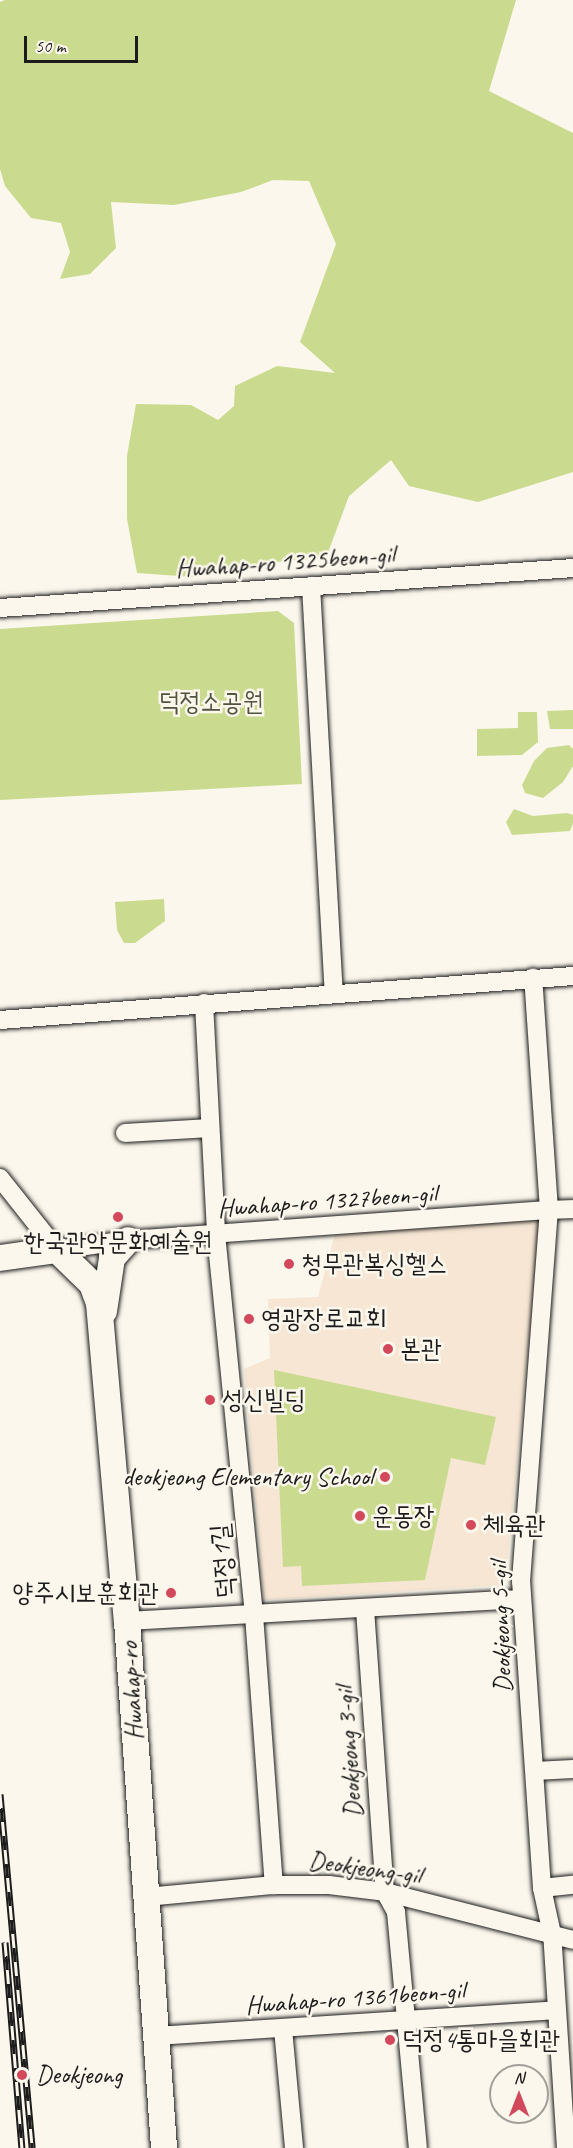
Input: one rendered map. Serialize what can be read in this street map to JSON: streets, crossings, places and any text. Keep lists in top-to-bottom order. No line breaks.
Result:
{"streets":{"main road":["Hwahap-ro"],"street":["Hwahap-ro 1325beon-gil","Hwahap-ro 1327beon-gil","덕정1길","Deokjeong 5-gil","Deokjeong 3-gil","Deokjeong-gil","Hwahap-ro 1361beon-gil"]},"crossings":[["Hwahap-ro 1327beon-gil","덕정1길"],["Hwahap-ro 1327beon-gil","Deokjeong 5-gil"],["덕정1길","Deokjeong-gil"],["Deokjeong 5-gil","Deokjeong-gil"],["Deokjeong 5-gil","Hwahap-ro 1361beon-gil"],["Hwahap-ro","Deokjeong-gil"],["Hwahap-ro","Hwahap-ro 1361beon-gil"],["Deokjeong 3-gil","Deokjeong-gil"],["Deokjeong 3-gil","Hwahap-ro 1361beon-gil"]],"parks":["덕정소공원"],"places":["한국관악문화예술원","청무관복싱헬스","영광장로교회","본관","성신빌딩","deokjeong Elementary School","운동장","체육관","양주시보훈회관","덕정4통마을회관","Deokjeong"],"scale_bar":"50 m","north":"top"}
